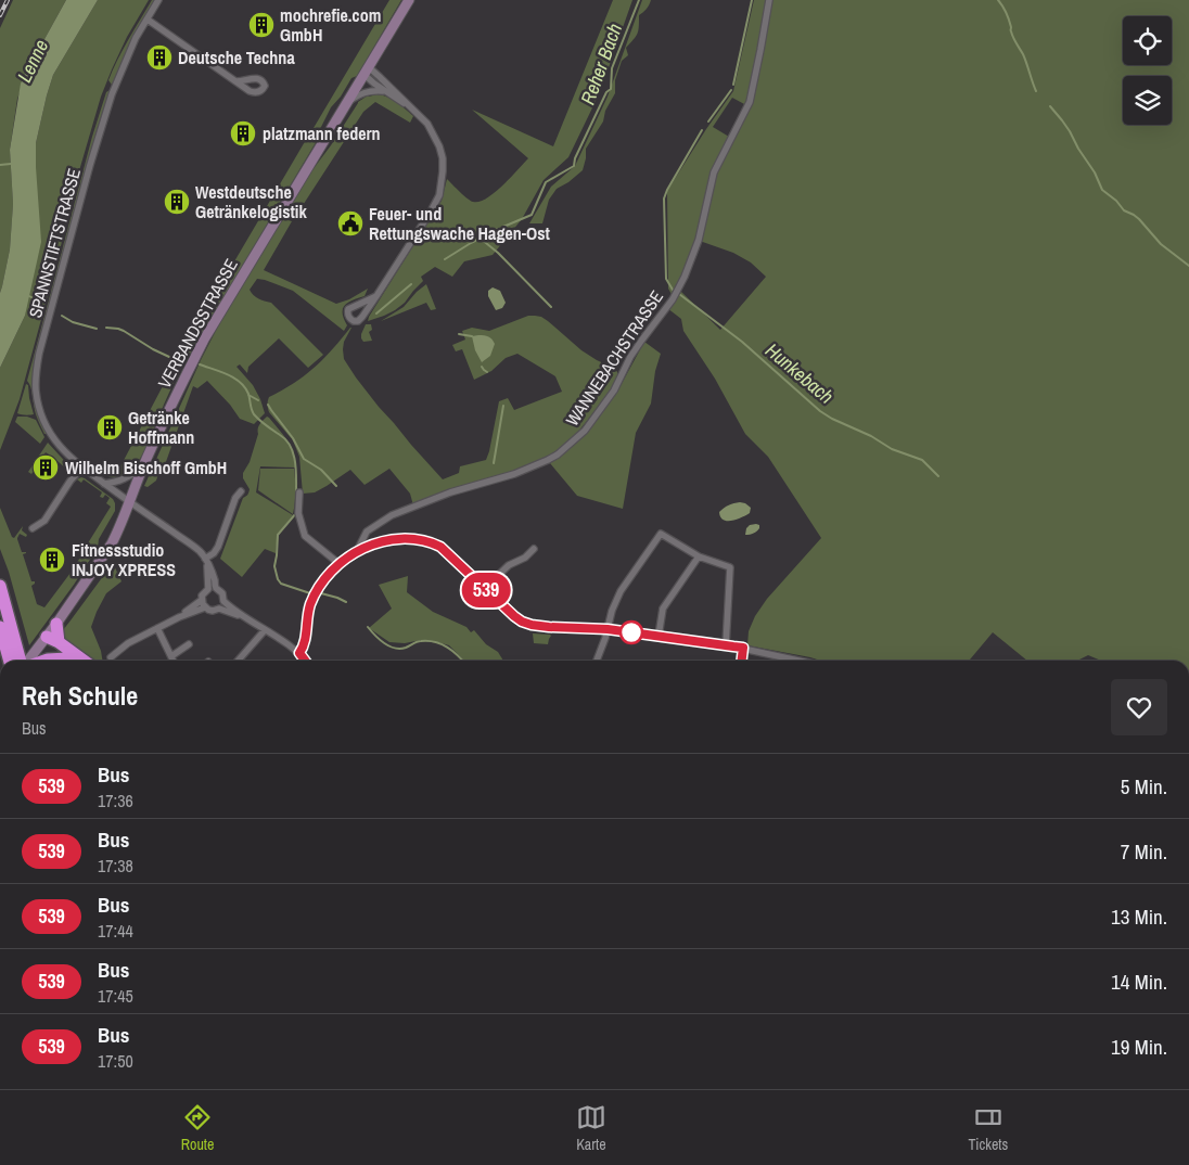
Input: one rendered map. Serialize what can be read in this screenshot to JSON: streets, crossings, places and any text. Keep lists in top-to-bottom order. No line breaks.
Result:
{"streets":{"main road":["VERBANDSSTRASSE"],"street":["SPANNSTIFTSTRASSE","WANNEBACHSTRASSE"]},"crossings":[["SPANNSTIFTSTRASSE","VERBANDSSTRASSE"]],"water":["Lenne","Reher Bach","Hunkebach"],"places":{"building":["mochrefie.com GmbH","Deutsche Techna","platzmann federn","Westdeutsche Getränkelogistik","Getränke Hoffmann","Wilhelm Bischoff GmbH","Fitnessstudio INJOY XPRESS"],"public building":["Feuer- und Rettungswache Hagen-Ost"]},"lines":["bus line 539"],"page":{"on_map":"539","heading":["Reh Schule","Bus"],"list":[{"mark":"539","name":"Bus","note":"17:36","value":"5 Min."},{"mark":"539","name":"Bus","note":"17:38","value":"7 Min."},{"mark":"539","name":"Bus","note":"17:44","value":"13 Min."},{"mark":"539","name":"Bus","note":"17:45","value":"14 Min."},{"mark":"539","name":"Bus","note":"17:50","value":"19 Min."}],"tabs":["Route","Karte","Tickets"]}}
